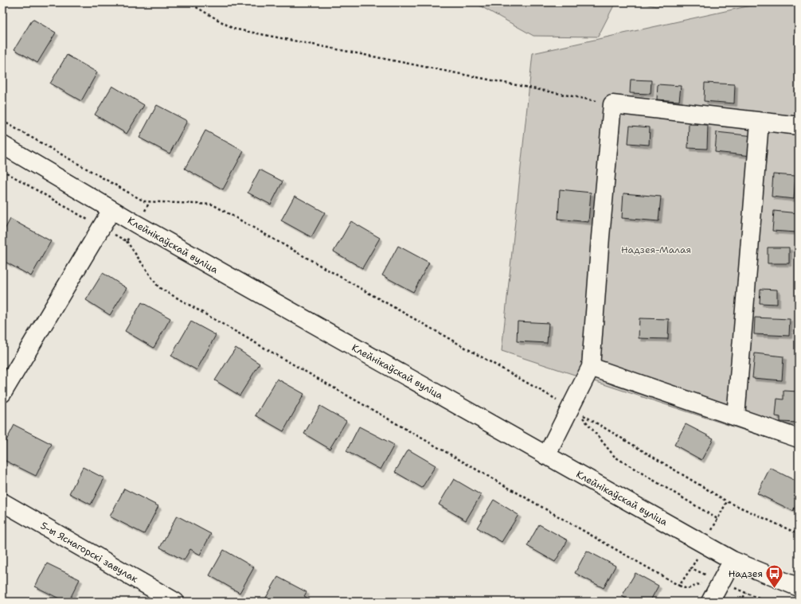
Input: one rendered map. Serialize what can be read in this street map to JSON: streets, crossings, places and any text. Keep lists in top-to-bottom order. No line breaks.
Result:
{"streets":{"street":["Клейнікаўскай вуліца","5-ы Яснагорскі завулак"]},"parks":["Надзея-Малая"],"places":{"bus stop":["Надзея"]}}
